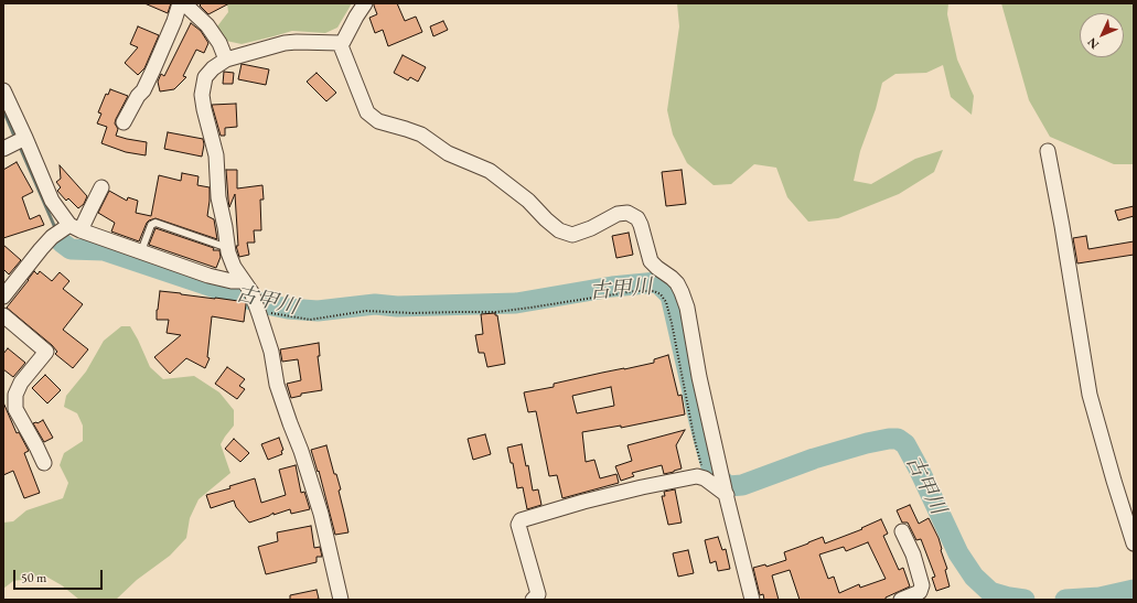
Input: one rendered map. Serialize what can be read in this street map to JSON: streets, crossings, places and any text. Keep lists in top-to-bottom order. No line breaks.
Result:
{"water":["古甲川"],"scale_bar":"50 m","north":"bottom left"}
